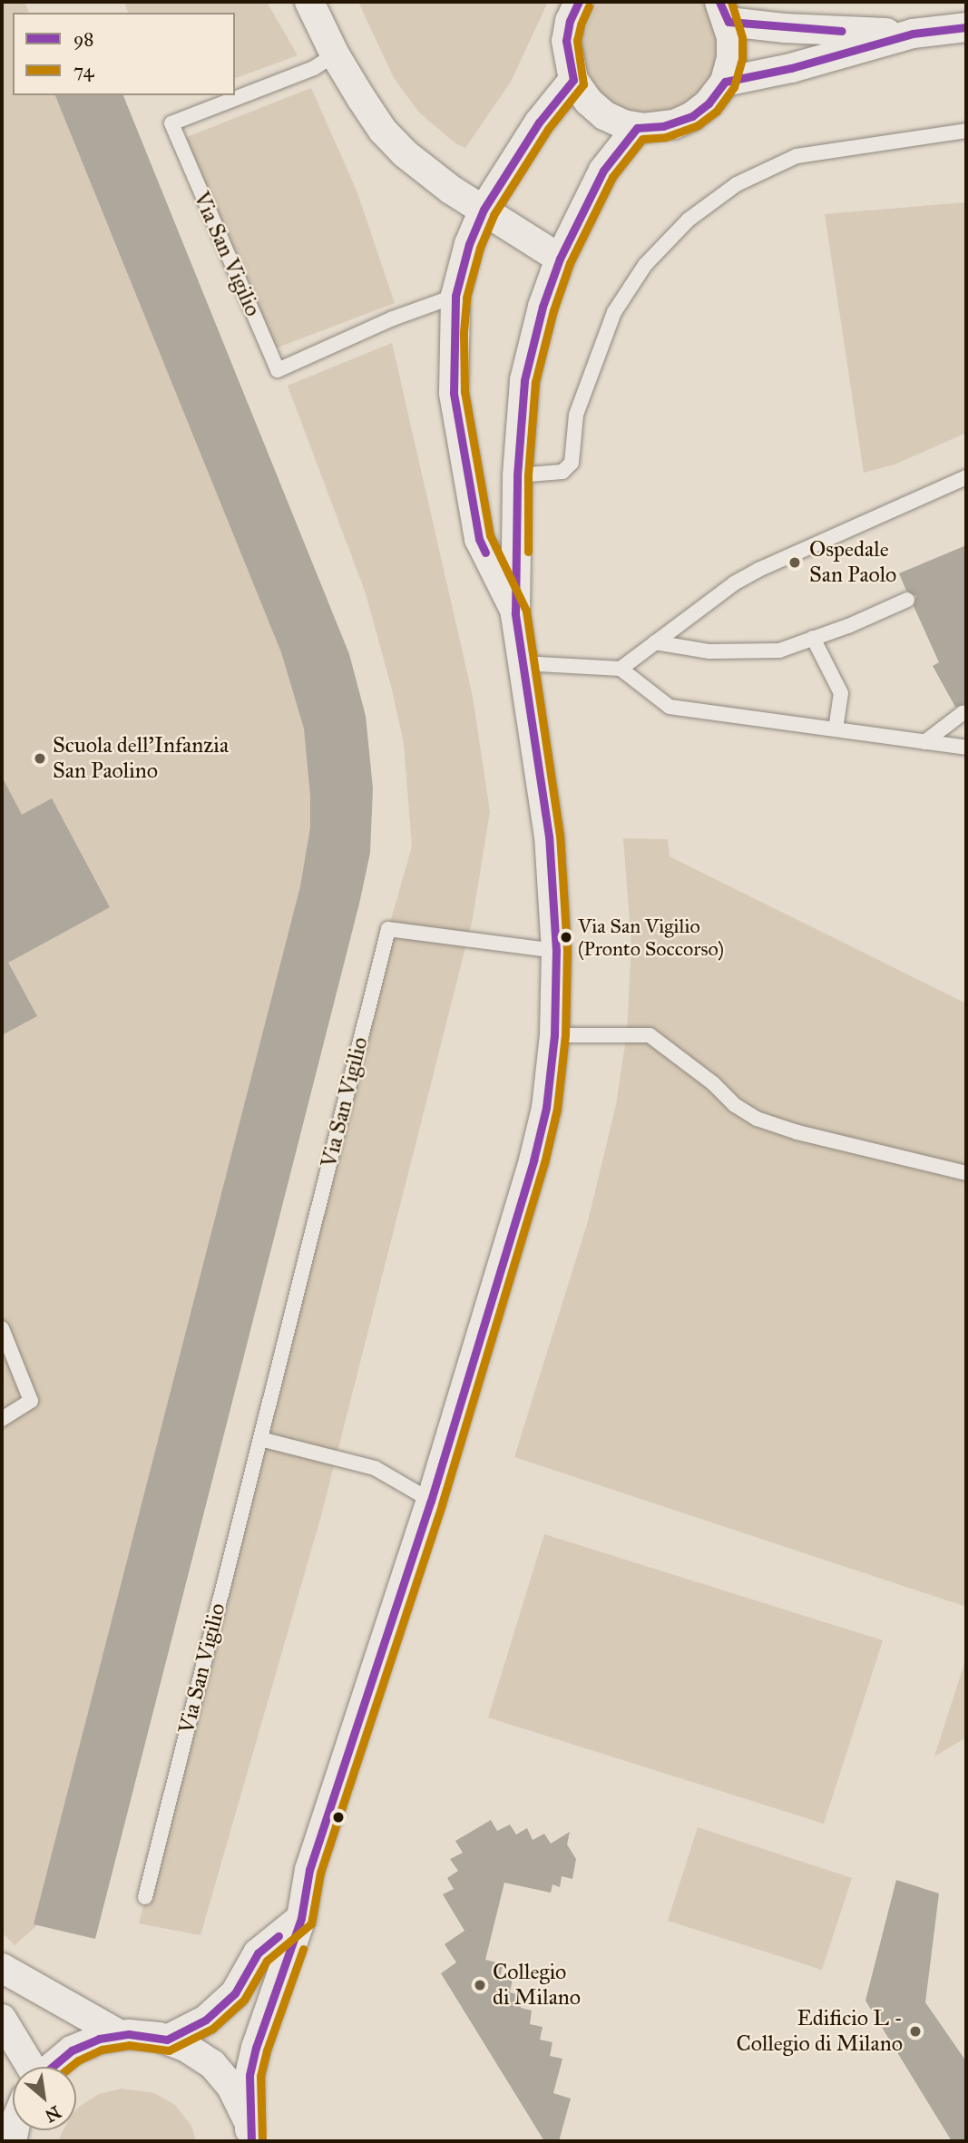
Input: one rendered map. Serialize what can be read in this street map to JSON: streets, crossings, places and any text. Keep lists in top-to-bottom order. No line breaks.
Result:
{"streets":{"lane":["Via San Vigilio"]},"places":["Ospedale San Paolo","Scuola dell'Infanzia San Paolino","Via San Vigilio (Pronto Soccorso)","Collegio di Milano","Edificio L - Collegio di Milano"],"lines":["transit line 98","transit line 74"],"legend":["98","74"],"north":"bottom right"}
